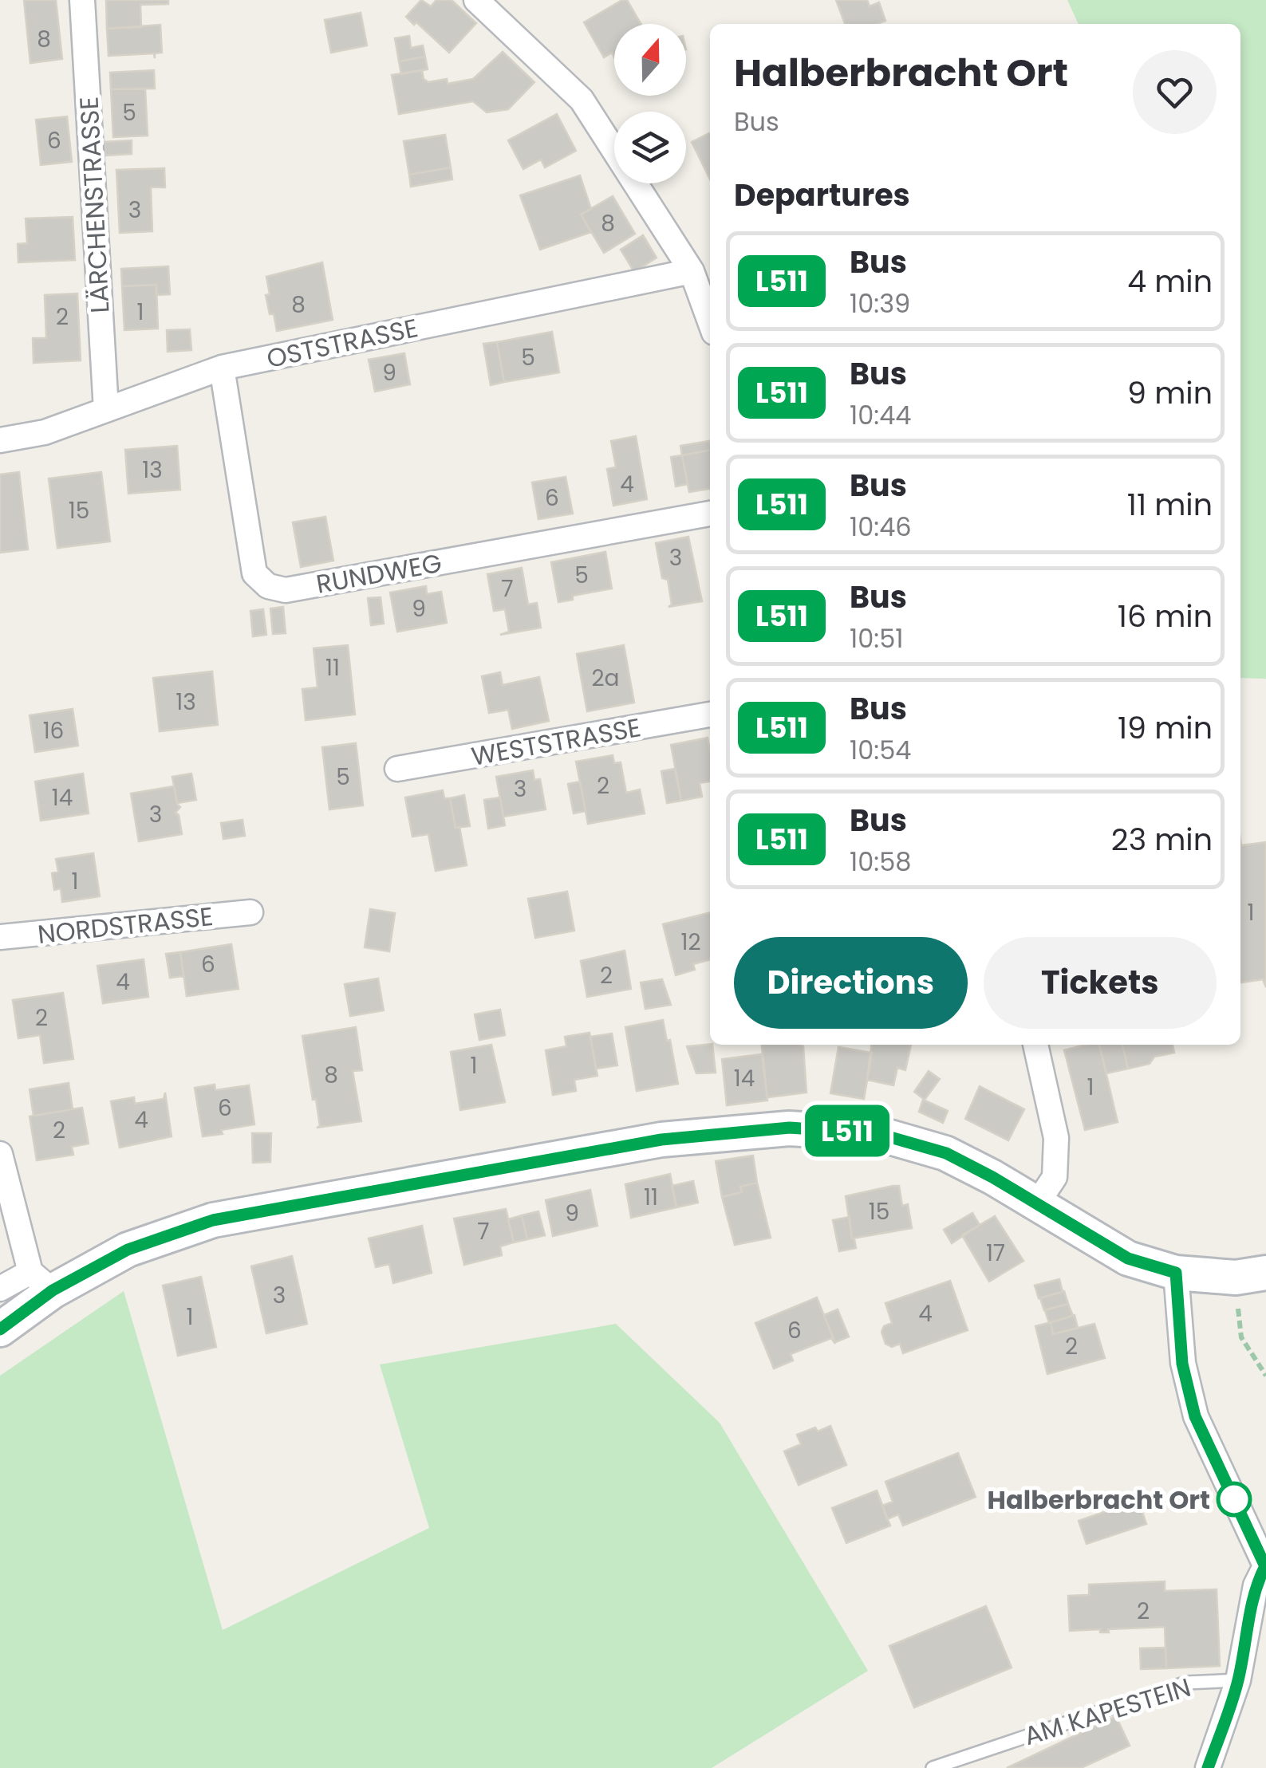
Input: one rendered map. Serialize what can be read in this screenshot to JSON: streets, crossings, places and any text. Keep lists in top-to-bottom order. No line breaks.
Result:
{"streets":{"street":["LÄRCHENSTRASSE","OSTSTRASSE","RUNDWEG","WESTSTRASSE","NORDSTRASSE"],"lane":["AM KAPESTEIN"]},"crossings":[["LÄRCHENSTRASSE","OSTSTRASSE"],["OSTSTRASSE","RUNDWEG"]],"places":["Halberbracht Ort"],"lines":["bus line L511"],"house_numbers":["8","5","6","3","8","8","1","2","5","9","13","4","6","15","3","5","7","9","11","2a","13","16","5","2","3","14","3","1","1","12","6","2","4","2","1","8","14","1","6","4","2","11","15","9","7","17","3","4","1","6","2","2"],"north":"top","page":{"on_map":"L511","heading":[["Halberbracht Ort","Bus"],"Departures"],"list":[{"mark":"L511","name":"Bus","note":"10:39","value":"4 min"},{"mark":"L511","name":"Bus","note":"10:44","value":"9 min"},{"mark":"L511","name":"Bus","note":"10:46","value":"11 min"},{"mark":"L511","name":"Bus","note":"10:51","value":"16 min"},{"mark":"L511","name":"Bus","note":"10:54","value":"19 min"},{"mark":"L511","name":"Bus","note":"10:58","value":"23 min"}],"buttons":["Directions","Tickets"]}}
